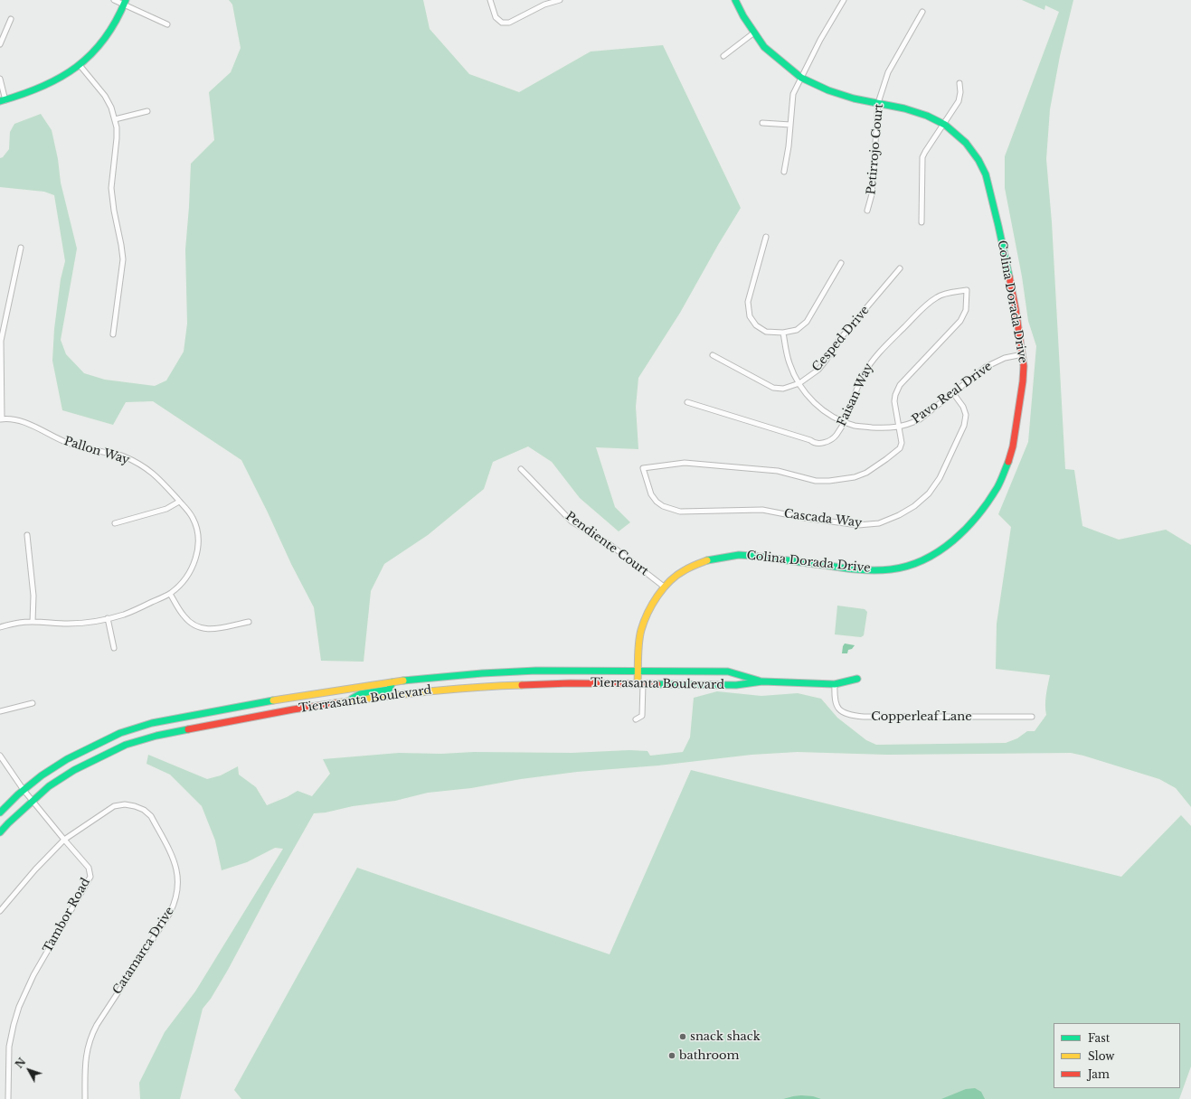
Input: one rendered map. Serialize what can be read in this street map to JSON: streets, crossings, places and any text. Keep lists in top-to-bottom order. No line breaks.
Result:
{"streets":{"street":["Petirrojo Court","Colina Dorada Drive","Cesped Drive","Pavo Real Drive","Faisan Way","Pallon Way","Cascada Way","Pendiente Court","Tierrasanta Boulevard","Copperleaf Lane","Tambor Road","Catamarca Drive"]},"crossings":[["Petirrojo Court","Colina Dorada Drive"],["Colina Dorada Drive","Pavo Real Drive"],["Colina Dorada Drive","Pendiente Court"],["Colina Dorada Drive","Tierrasanta Boulevard"],["Cesped Drive","Pavo Real Drive"],["Pavo Real Drive","Faisan Way"],["Pavo Real Drive","Cascada Way"],["Faisan Way","Cascada Way"],["Tierrasanta Boulevard","Copperleaf Lane"],["Tierrasanta Boulevard","Tambor Road"],["Tambor Road","Catamarca Drive"]],"places":["snack shack","bathroom"],"legend":["Fast","Slow","Jam"],"north":"top left"}
